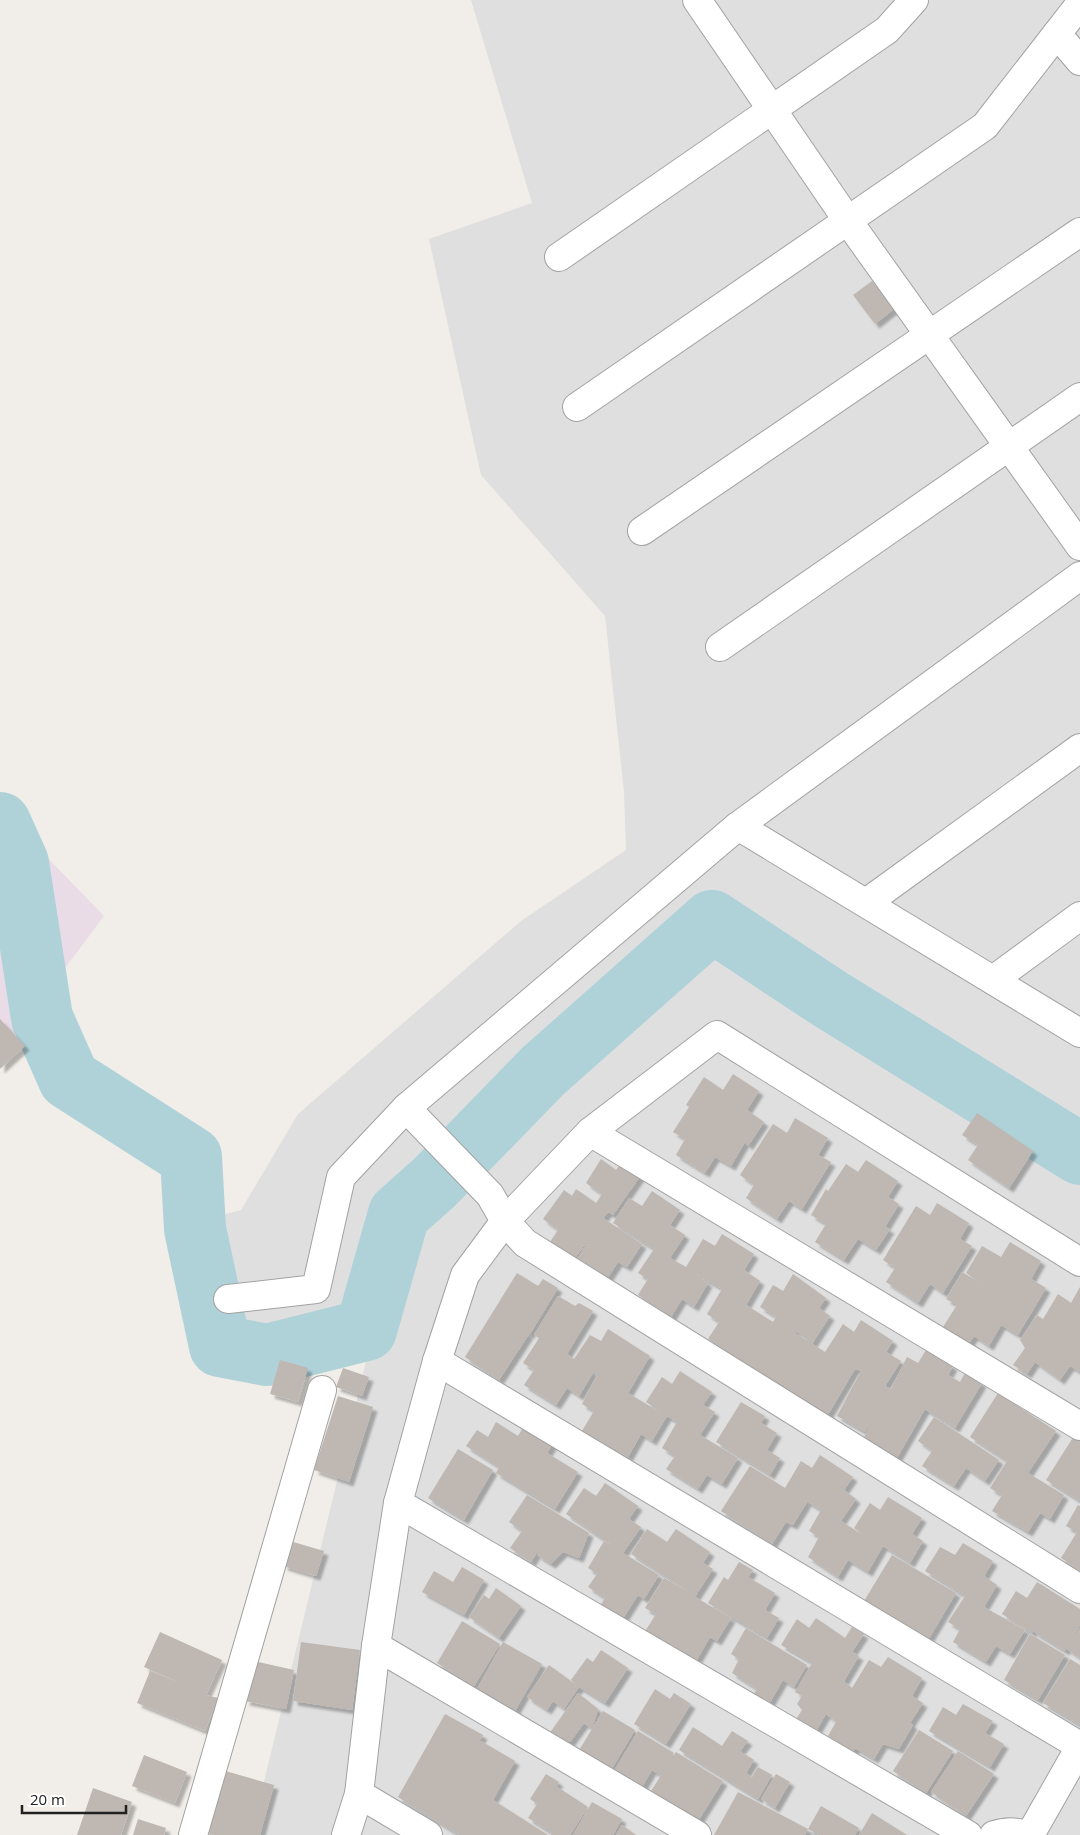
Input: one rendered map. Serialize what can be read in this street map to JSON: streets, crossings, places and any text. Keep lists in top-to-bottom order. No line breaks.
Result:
{"scale_bar":"20 m"}
